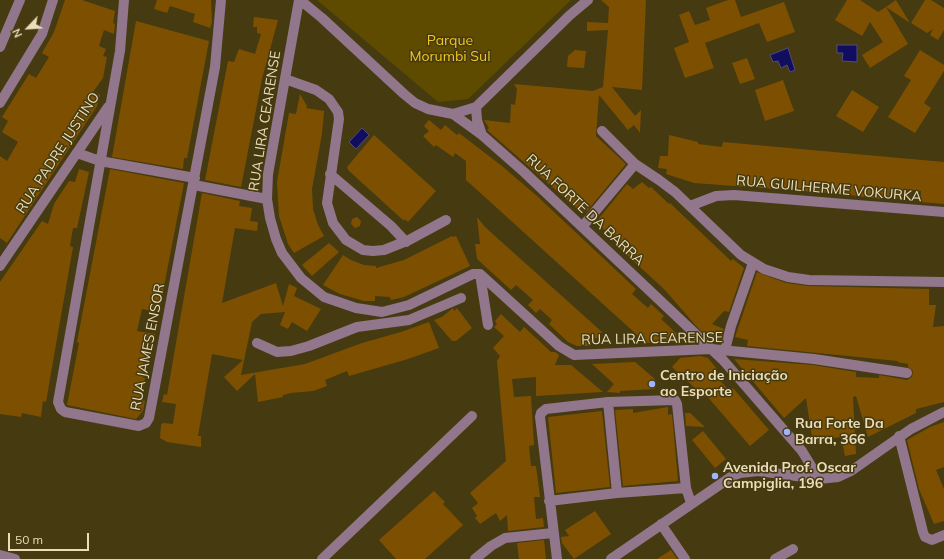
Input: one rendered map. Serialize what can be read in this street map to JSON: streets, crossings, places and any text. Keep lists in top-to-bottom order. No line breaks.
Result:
{"streets":{"street":["RUA LIRA CEARENSE","RUA PADRE JUSTINO","RUA GUILHERME VOKURKA","RUA FORTE DA BARRA","RUA JAMES ENSOR"]},"crossings":[["RUA LIRA CEARENSE","RUA FORTE DA BARRA"],["RUA PADRE JUSTINO","RUA JAMES ENSOR"]],"parks":["Parque Morumbi Sul"],"places":["Centro de Iniciação ao Esporte","Rua Forte Da Barra, 366","Avenida Prof. Oscar Campiglia, 196"],"scale_bar":"50 m","north":"bottom left"}
